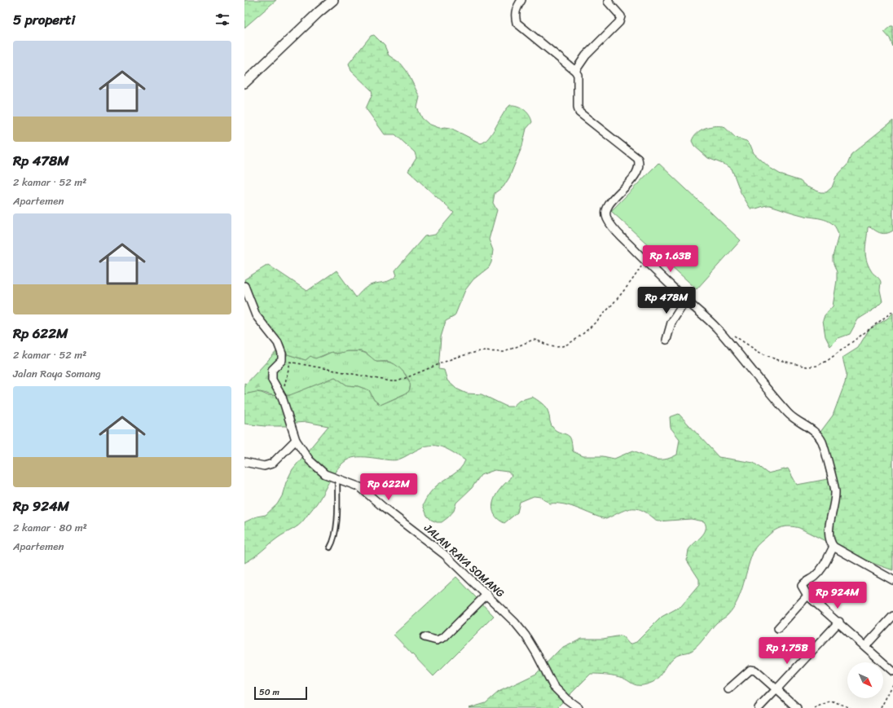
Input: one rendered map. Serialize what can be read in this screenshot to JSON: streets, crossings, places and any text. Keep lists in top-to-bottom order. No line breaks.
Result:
{"streets":{"street":["JALAN RAYA SOMANG"]},"scale_bar":"50 m","north":"bottom right","page":{"heading":"5 properti","list":[{"name":"Rp 478M","note":"2 kamar · 52 m² · Apartemen"},{"name":"Rp 622M","note":"2 kamar · 52 m² · Jalan Raya Somang"},{"name":"Rp 924M","note":"2 kamar · 80 m² · Apartemen"}],"price":["Rp 1.63B","Rp 478M","Rp 622M","Rp 924M","Rp 1.75B"],"scale":"50 m"}}
